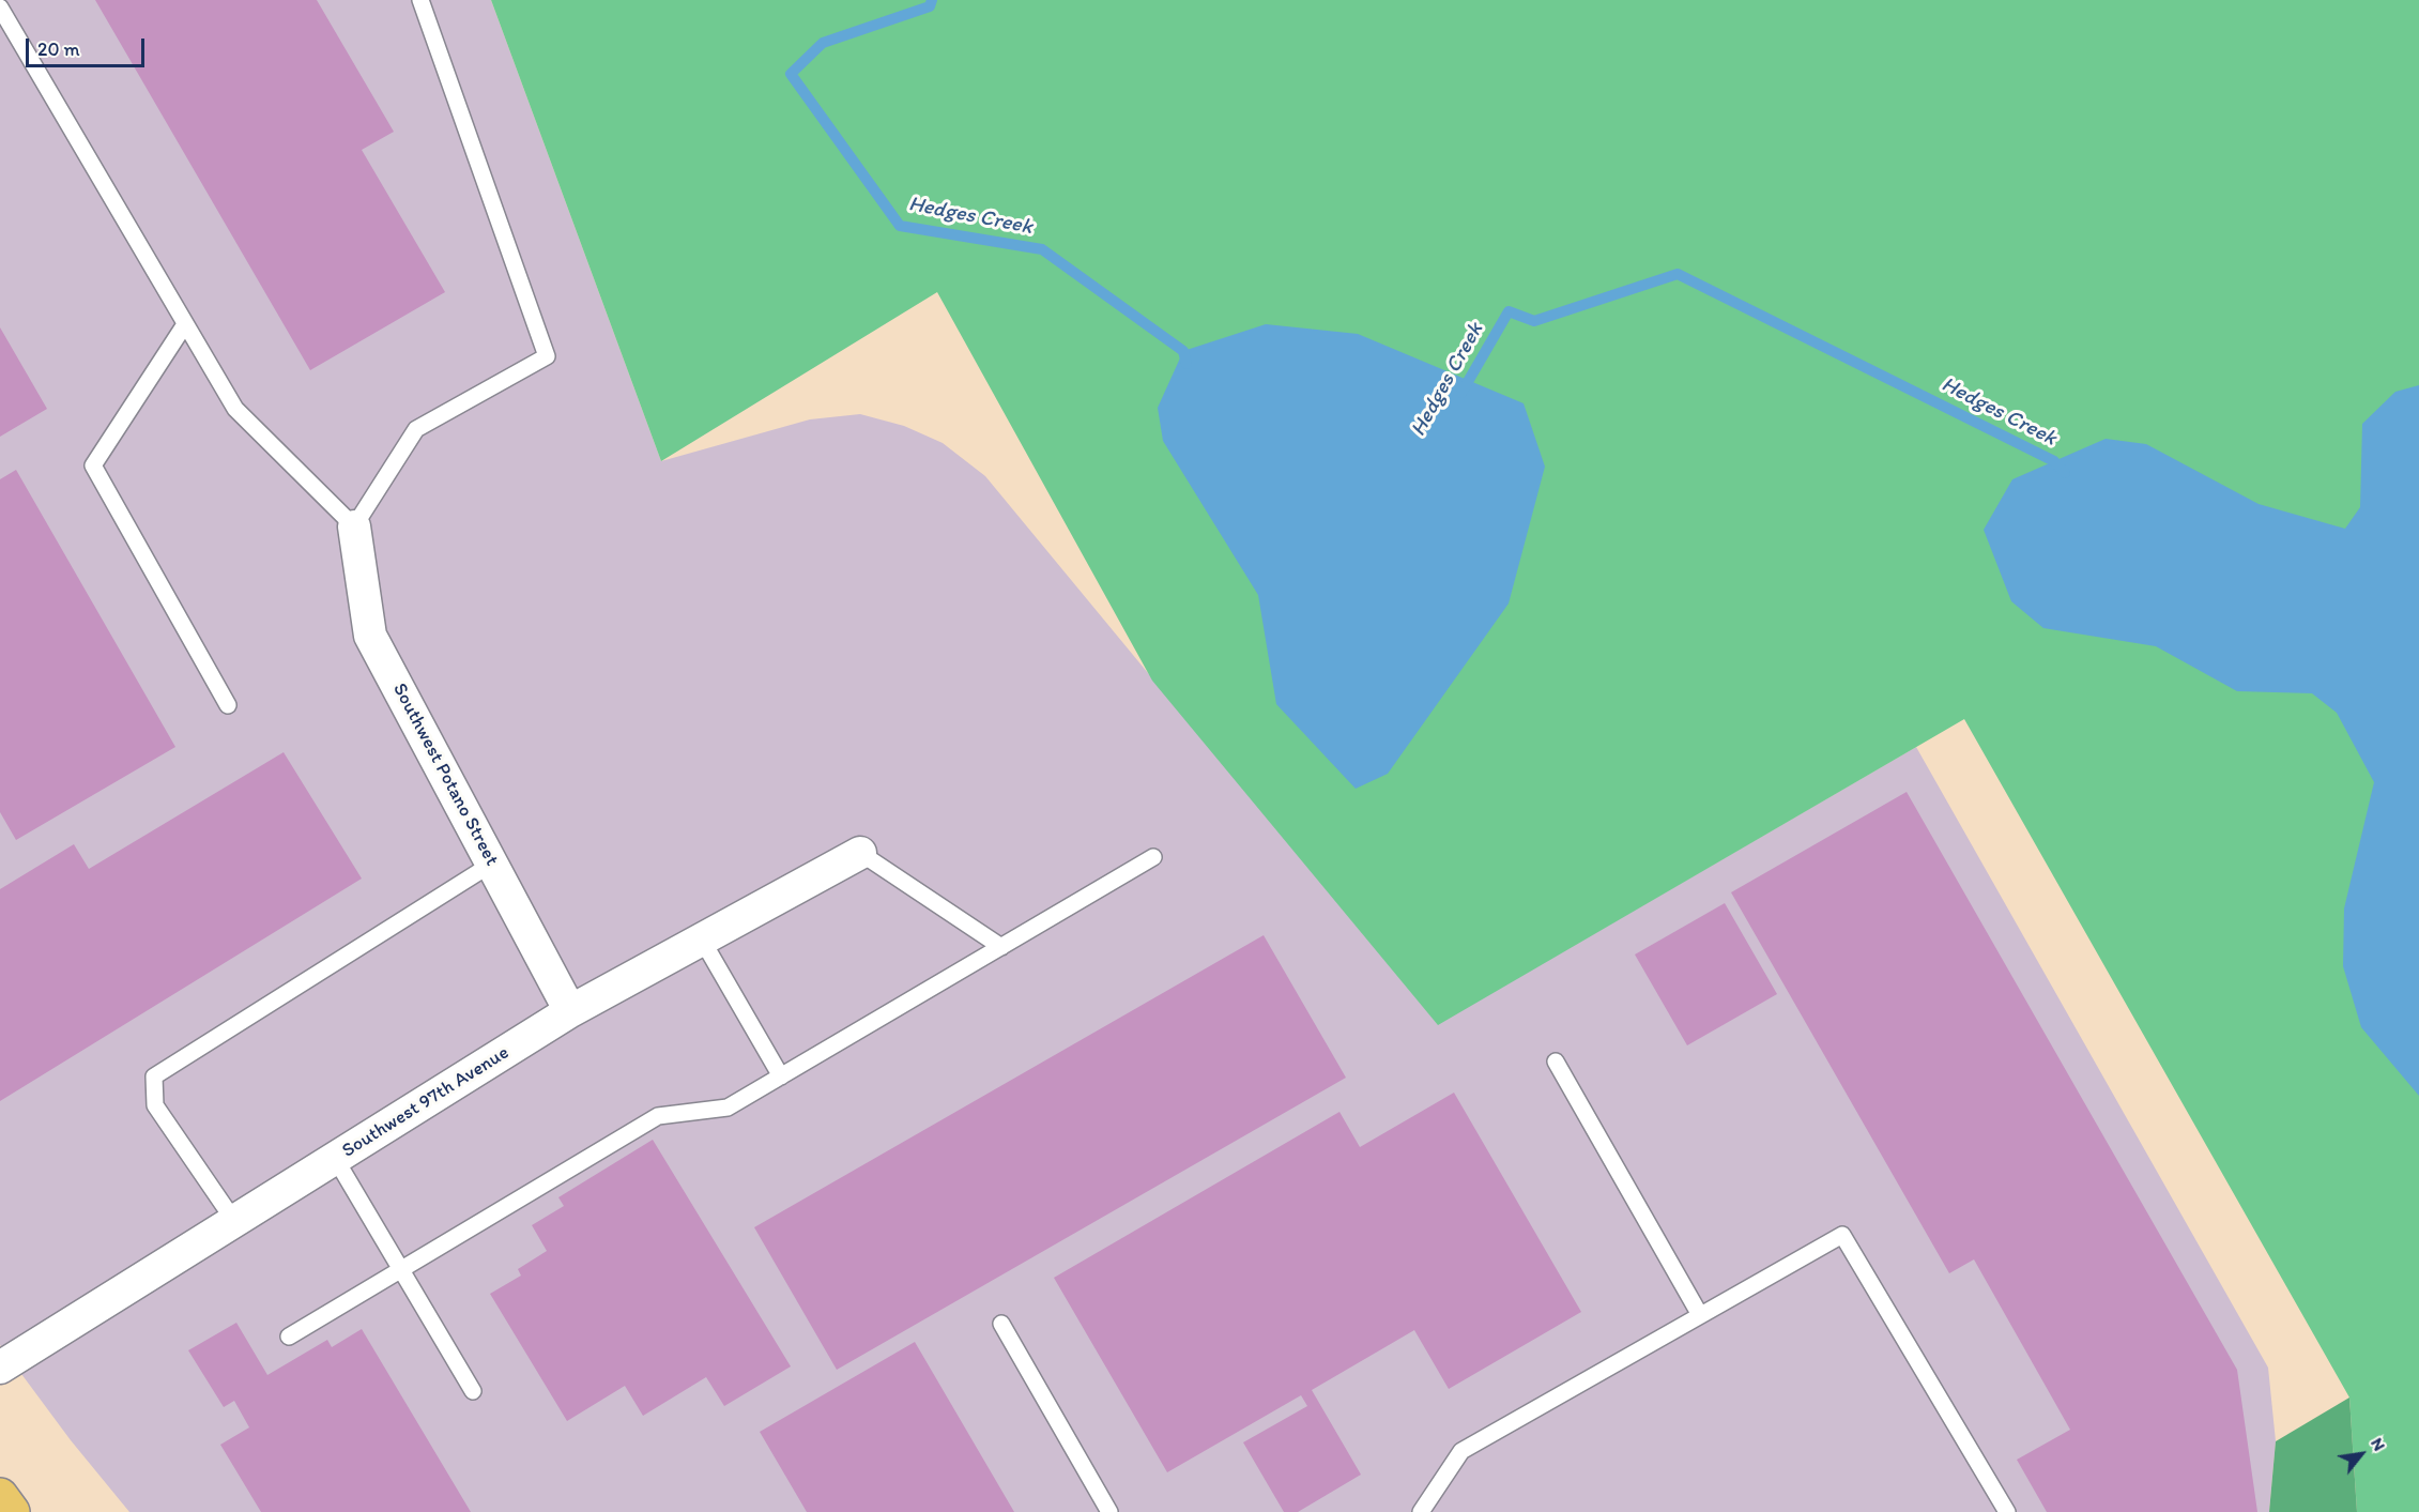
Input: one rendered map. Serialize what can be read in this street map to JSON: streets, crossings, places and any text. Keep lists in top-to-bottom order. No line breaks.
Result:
{"streets":{"street":["Southwest Potano Street","Southwest 97th Avenue"]},"crossings":[["Southwest Potano Street","Southwest 97th Avenue"]],"water":["Hedges Creek"],"scale_bar":"20 m","north":"top right"}
